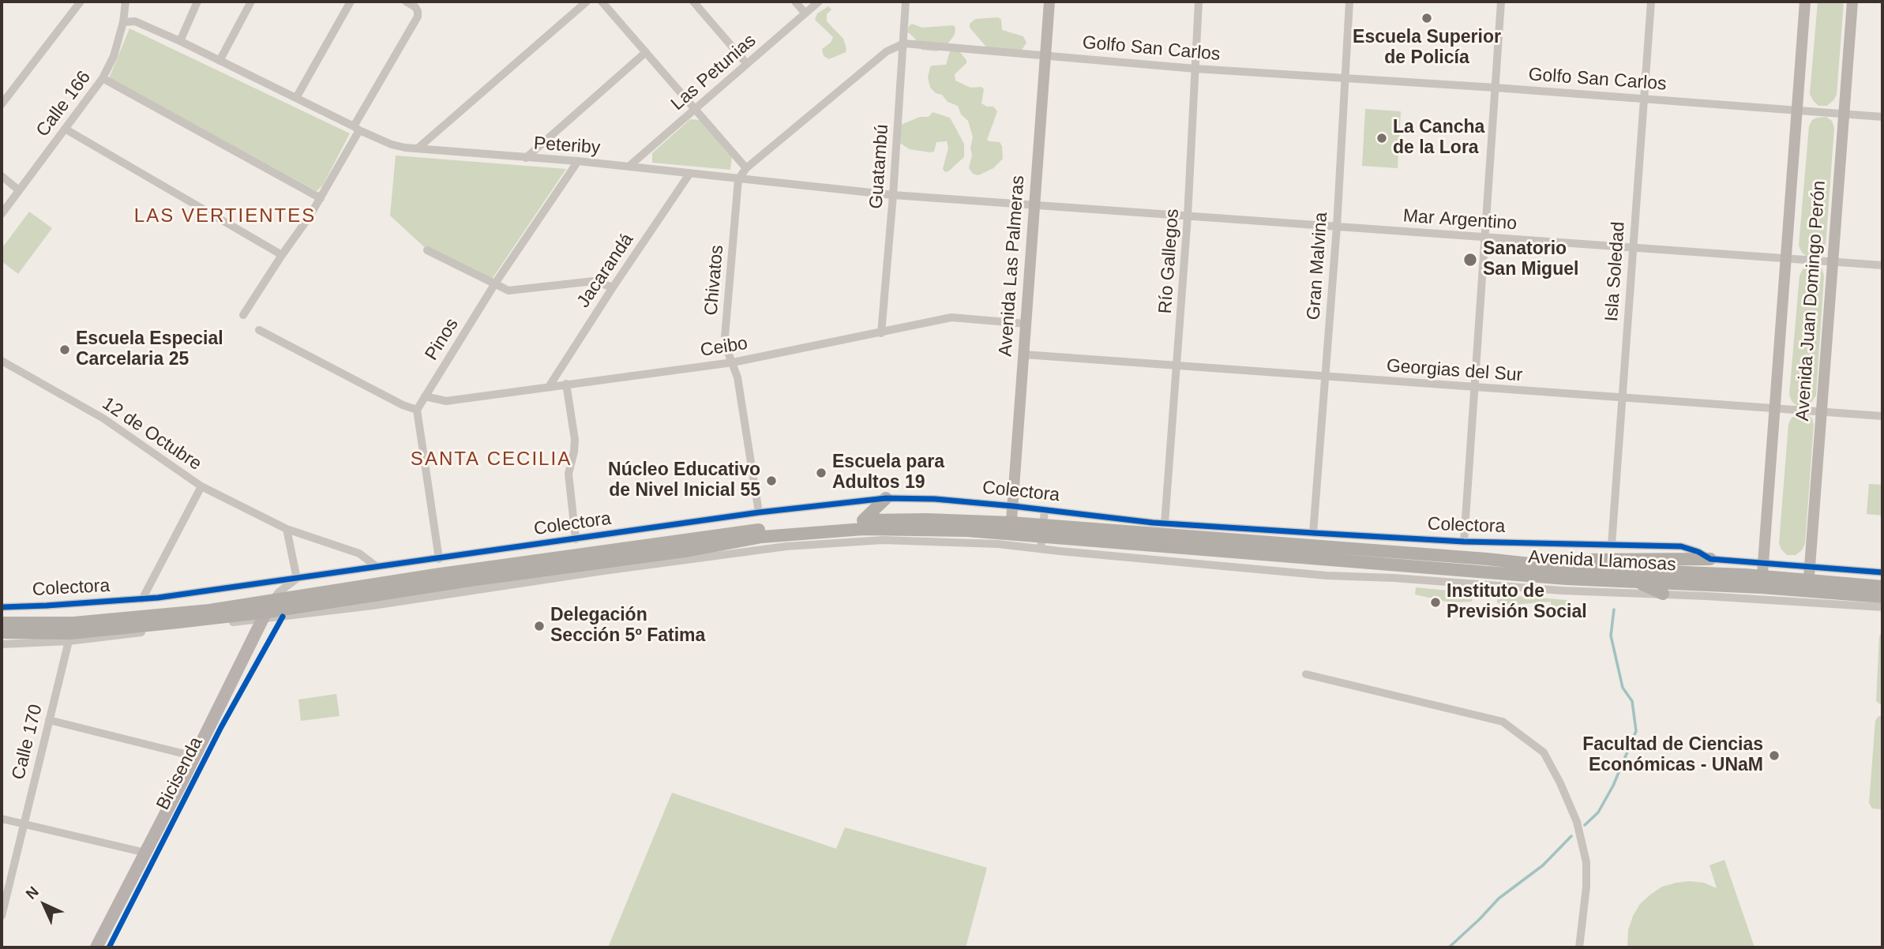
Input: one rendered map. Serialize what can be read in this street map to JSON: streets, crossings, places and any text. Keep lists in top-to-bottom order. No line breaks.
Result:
{"streets":{"highway":["Avenida Llamosas"],"main road":["Avenida Las Palmeras","Avenida Juan Domingo Perón"],"street":["Golfo San Carlos","Las Petunias","Calle 166","Peteriby","Guatambú","Mar Argentino","Río Gallegos","Gran Malvina","Jacarandá","Isla Soledad","Chivatos","Pinos","Ceibo","Georgias del Sur","12 de Octubre","Colectora","Calle 170"],"cycle path":["Bicisenda"]},"crossings":[["Golfo San Carlos","Guatambú"],["Golfo San Carlos","Río Gallegos"],["Golfo San Carlos","Avenida Las Palmeras"],["Golfo San Carlos","Gran Malvina"],["Golfo San Carlos","Isla Soledad"],["Golfo San Carlos","Avenida Juan Domingo Perón"],["Las Petunias","Peteriby"],["Calle 166","Peteriby"],["Peteriby","Guatambú"],["Peteriby","Mar Argentino"],["Peteriby","Avenida Las Palmeras"],["Peteriby","Jacarandá"],["Peteriby","Chivatos"],["Peteriby","Pinos"],["Guatambú","Ceibo"],["Mar Argentino","Río Gallegos"],["Mar Argentino","Avenida Las Palmeras"],["Mar Argentino","Gran Malvina"],["Mar Argentino","Isla Soledad"],["Mar Argentino","Avenida Juan Domingo Perón"],["Río Gallegos","Georgias del Sur"],["Río Gallegos","Colectora"],["Avenida Las Palmeras","Ceibo"],["Avenida Las Palmeras","Georgias del Sur"],["Avenida Las Palmeras","Colectora"],["Avenida Las Palmeras","Avenida Llamosas"],["Gran Malvina","Georgias del Sur"],["Gran Malvina","Colectora"],["Jacarandá","Ceibo"],["Isla Soledad","Georgias del Sur"],["Isla Soledad","Colectora"],["Chivatos","Ceibo"],["Chivatos","Colectora"],["Avenida Juan Domingo Perón","Georgias del Sur"],["Avenida Juan Domingo Perón","Colectora"],["Avenida Juan Domingo Perón","Avenida Llamosas"],["Pinos","Ceibo"],["12 de Octubre","Colectora"],["Colectora","Avenida Llamosas"]],"districts":["LAS VERTIENTES","SANTA CECILIA"],"places":["Escuela Superior de Policía","La Cancha de la Lora","Sanatorio San Miguel","Escuela Especial Carcelaria 25","Escuela para Adultos 19","Núcleo Educativo de Nivel Inicial 55","Instituto de Previsión Social","Delegación Sección 5º Fatima","Facultad de Ciencias Económicas - UNaM"],"north":"top left"}
